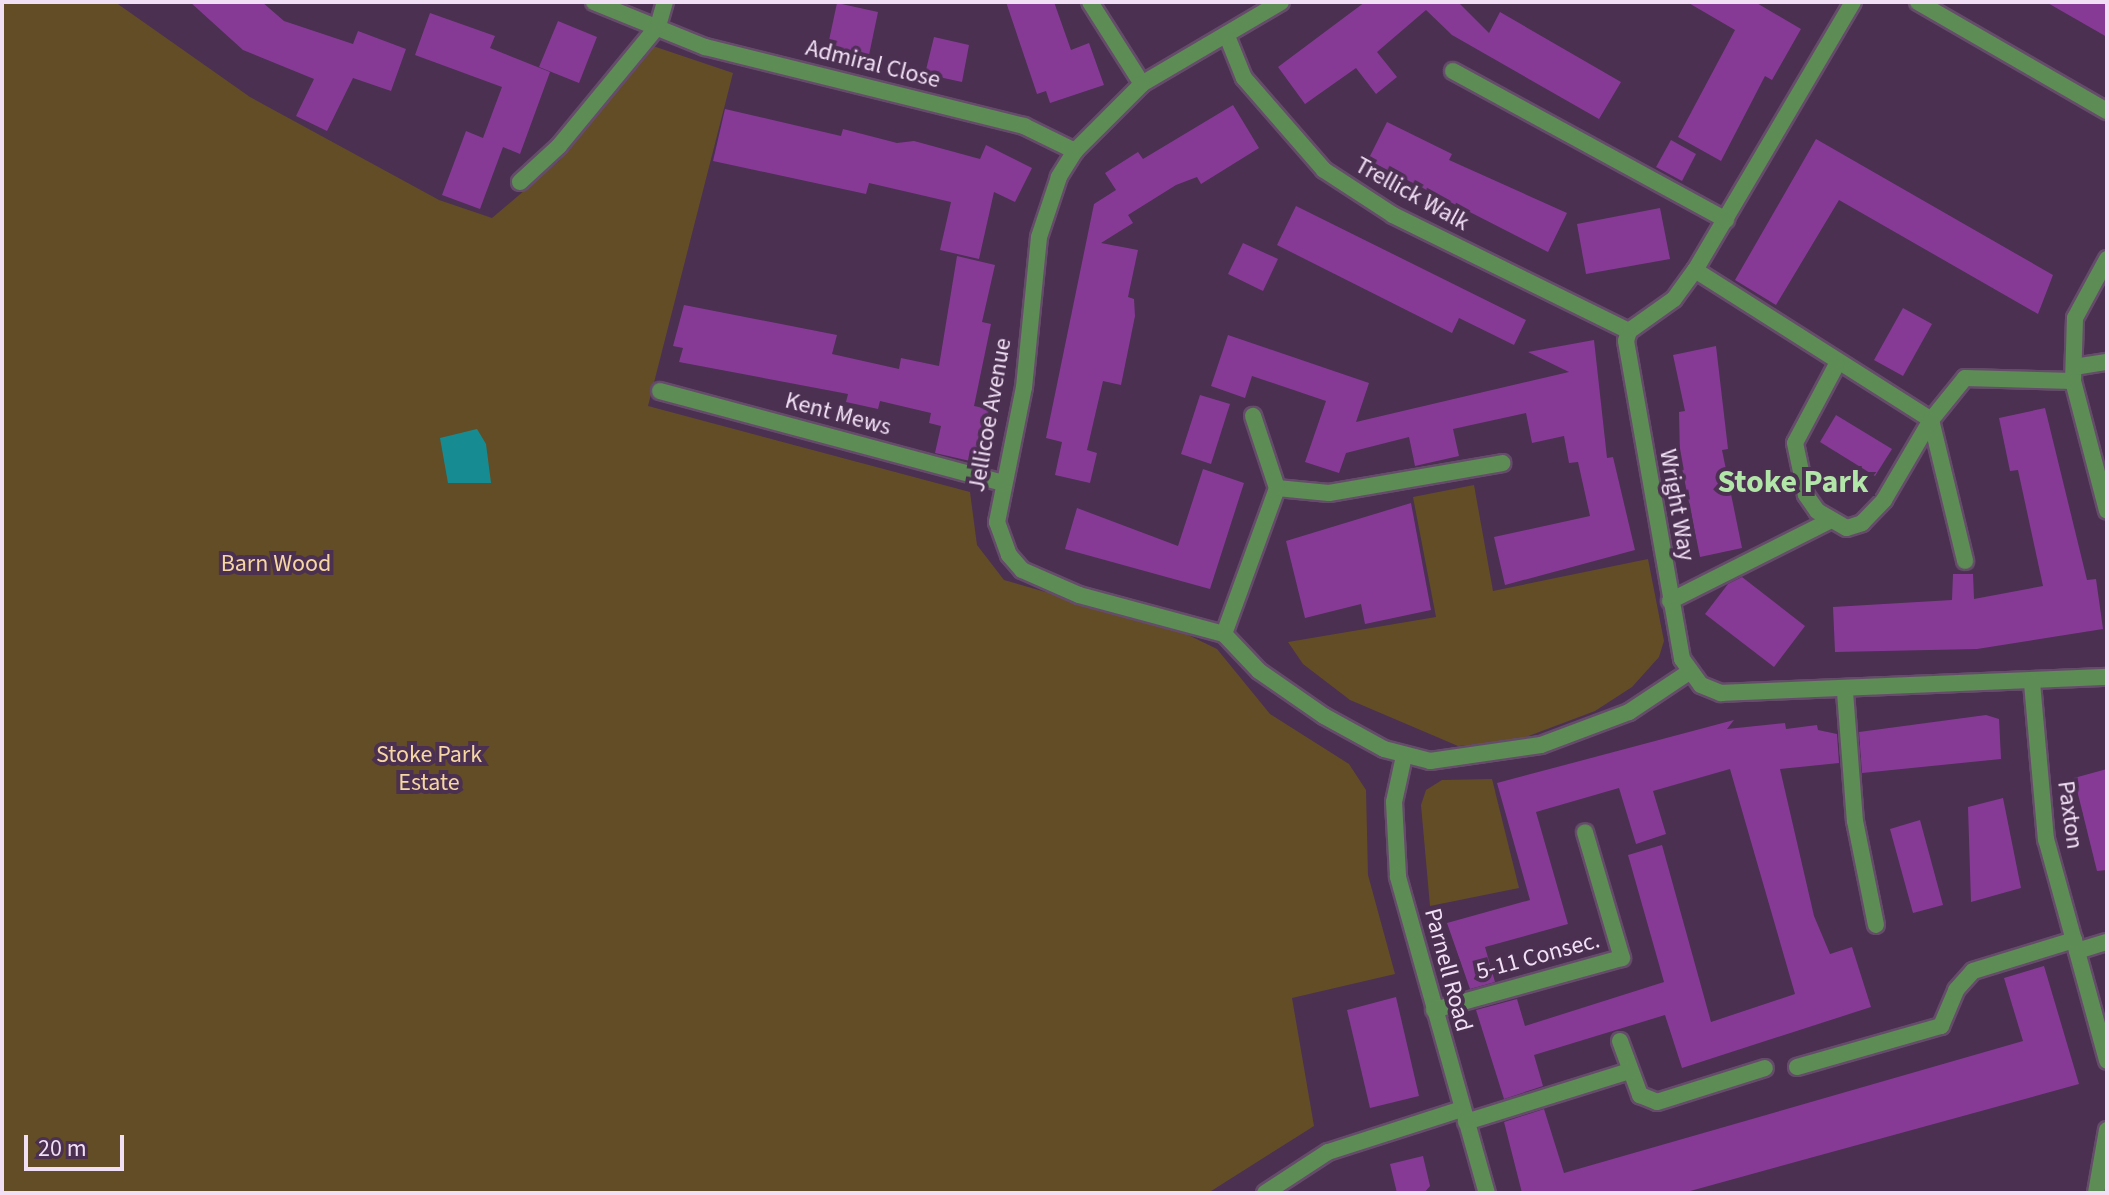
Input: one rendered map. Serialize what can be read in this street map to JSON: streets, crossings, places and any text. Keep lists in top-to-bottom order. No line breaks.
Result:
{"streets":{"street":["Admiral Close","Trellick Walk","Kent Mews","Jellicoe Avenue","Wright Way","Paxton","5-11 Consec.","Parnell Road"]},"crossings":[["Admiral Close","Jellicoe Avenue"],["Trellick Walk","Jellicoe Avenue"],["Trellick Walk","Wright Way"],["Kent Mews","Jellicoe Avenue"],["5-11 Consec.","Parnell Road"]],"districts":["Stoke Park"],"parks":["Barn Wood","Stoke Park Estate"],"scale_bar":"20 m"}
